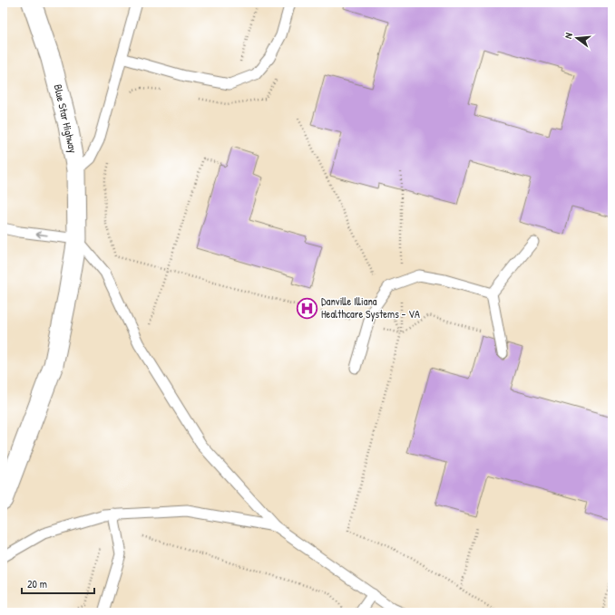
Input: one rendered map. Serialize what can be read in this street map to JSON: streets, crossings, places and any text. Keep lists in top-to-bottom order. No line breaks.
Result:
{"streets":{"street":["Blue Star Highway"]},"places":{"hospital":["Danville Illiana Healthcare Systems - VA"]},"scale_bar":"20 m","north":"left"}
